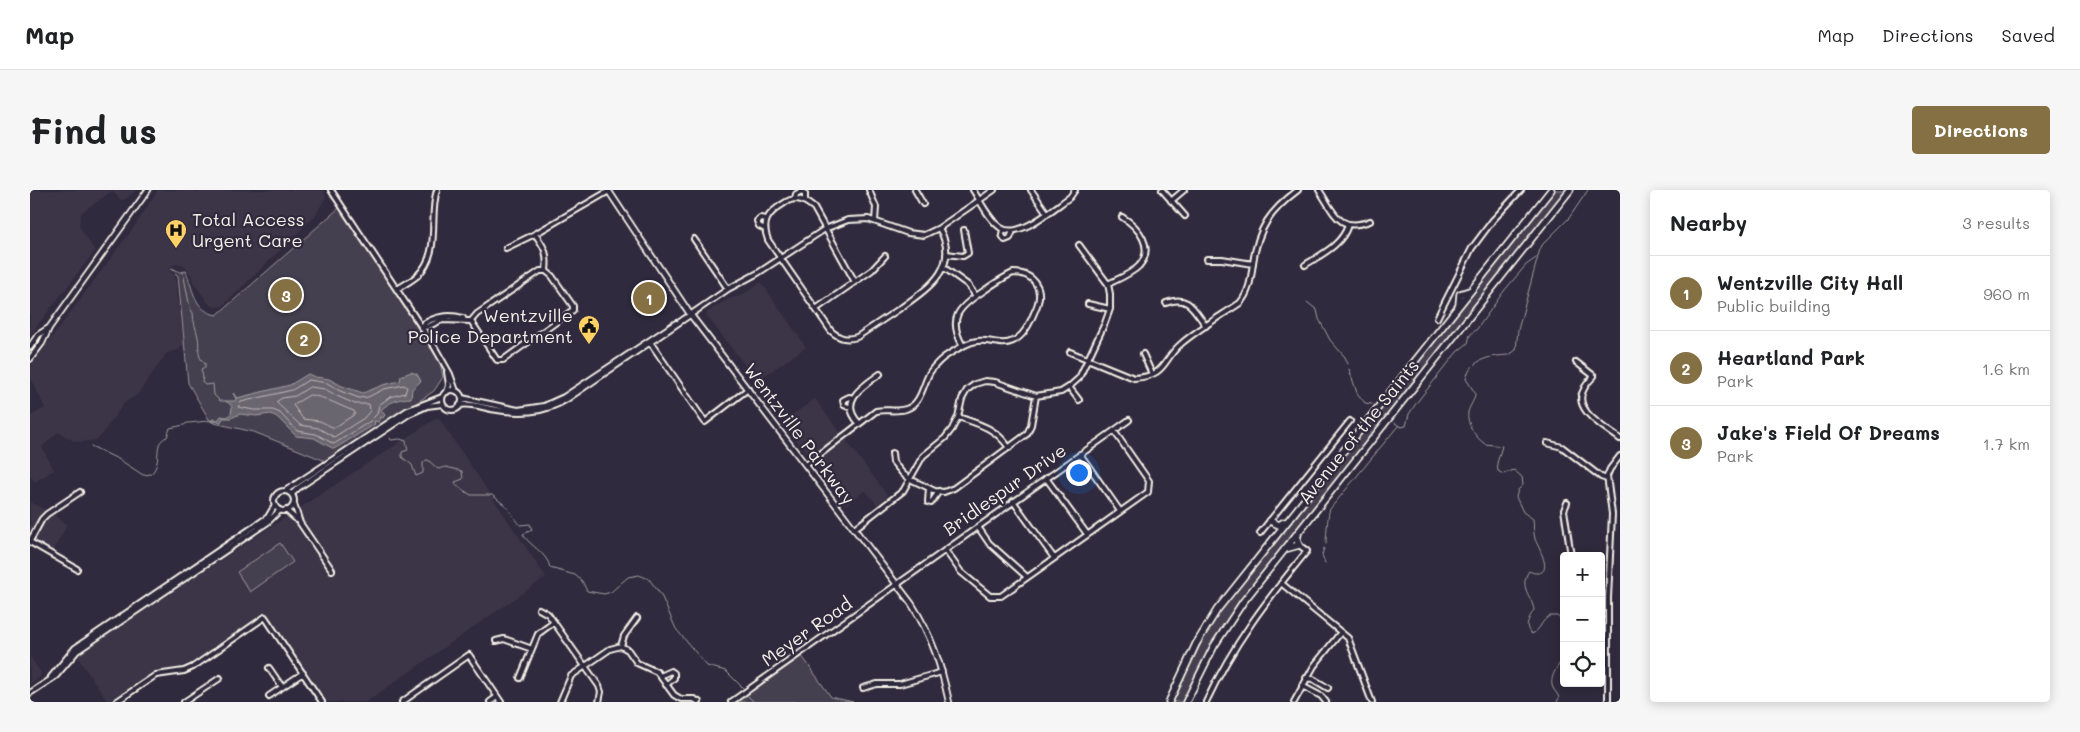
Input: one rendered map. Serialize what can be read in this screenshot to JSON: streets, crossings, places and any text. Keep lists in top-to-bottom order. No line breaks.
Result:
{"streets":{"highway":["Avenue of the Saints"],"main road":["Wentzville Parkway"],"street":["Bridlespur Drive","Meyer Road"]},"crossings":[["Wentzville Parkway","Bridlespur Drive"],["Wentzville Parkway","Meyer Road"],["Bridlespur Drive","Meyer Road"]],"places":{"hospital":["Total Access Urgent Care"],"public building":["Wentzville Police Department"]},"page":{"header":"Map","nav":["Map","Directions","Saved"],"buttons":"Directions","title":"Find us","heading":["Nearby","3 results"],"list":[{"mark":"1","name":"Wentzville City Hall","note":"Public building","value":"960 m"},{"mark":"2","name":"Heartland Park","note":"Park","value":"1.6 km"},{"mark":"3","name":"Jake's Field Of Dreams","note":"Park","value":"1.7 km"}],"pins":["3","1","2"],"map_buttons":["+","−"]}}
